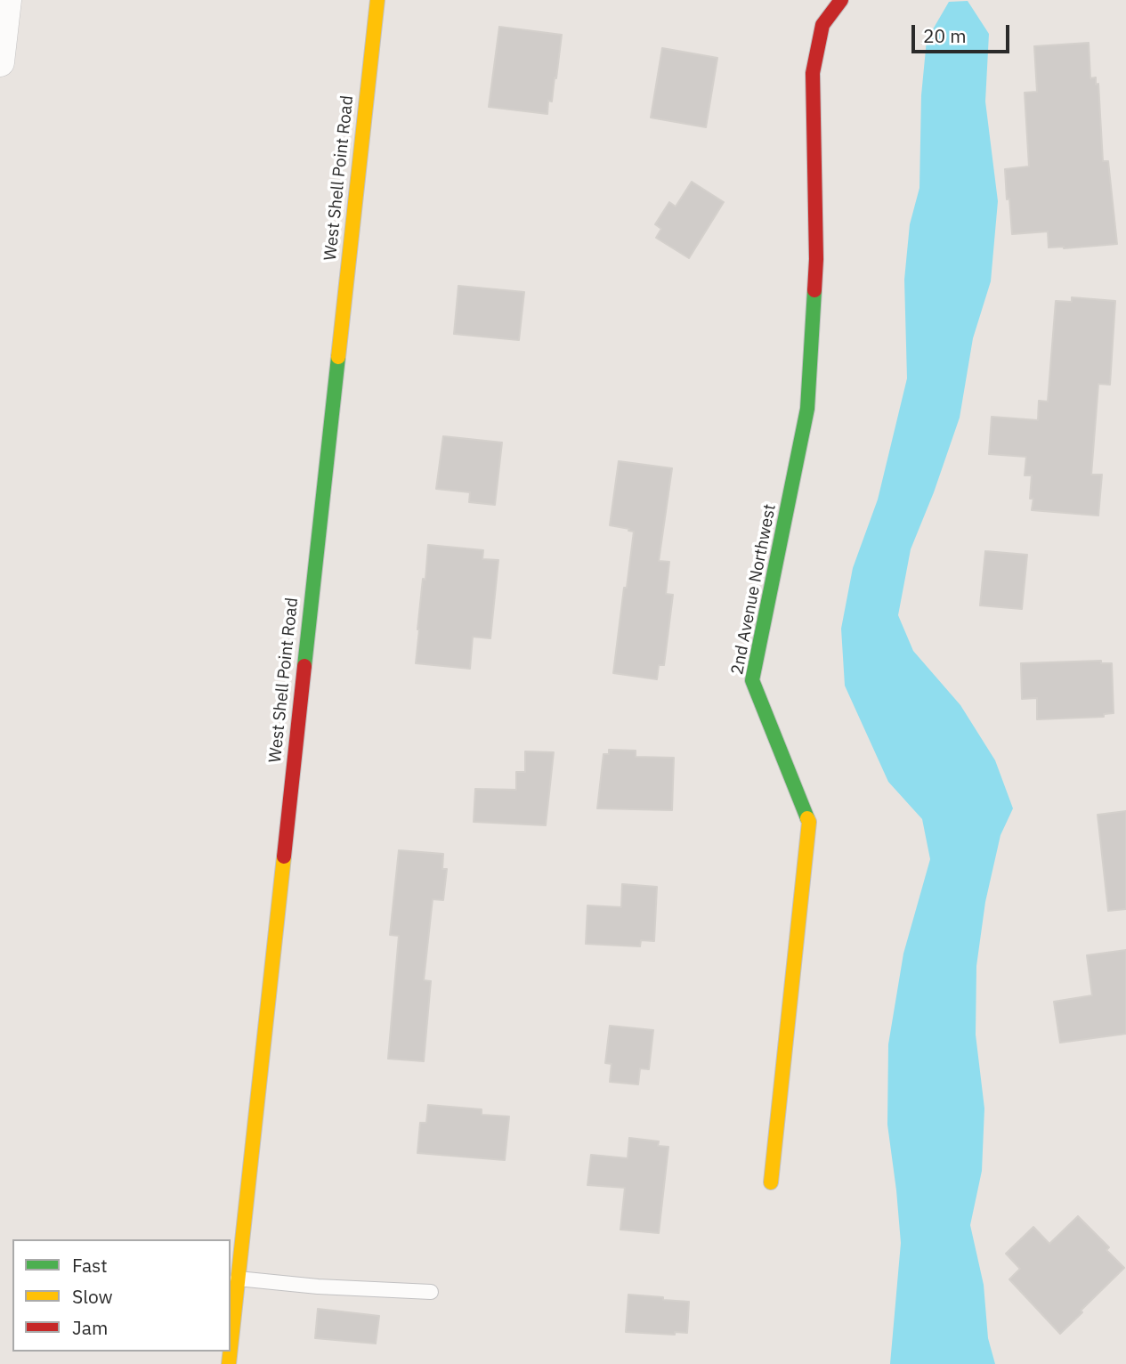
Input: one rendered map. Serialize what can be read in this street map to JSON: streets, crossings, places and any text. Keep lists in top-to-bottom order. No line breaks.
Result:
{"streets":{"street":["West Shell Point Road","2nd Avenue Northwest"]},"legend":["Fast","Slow","Jam"],"scale_bar":"20 m"}
